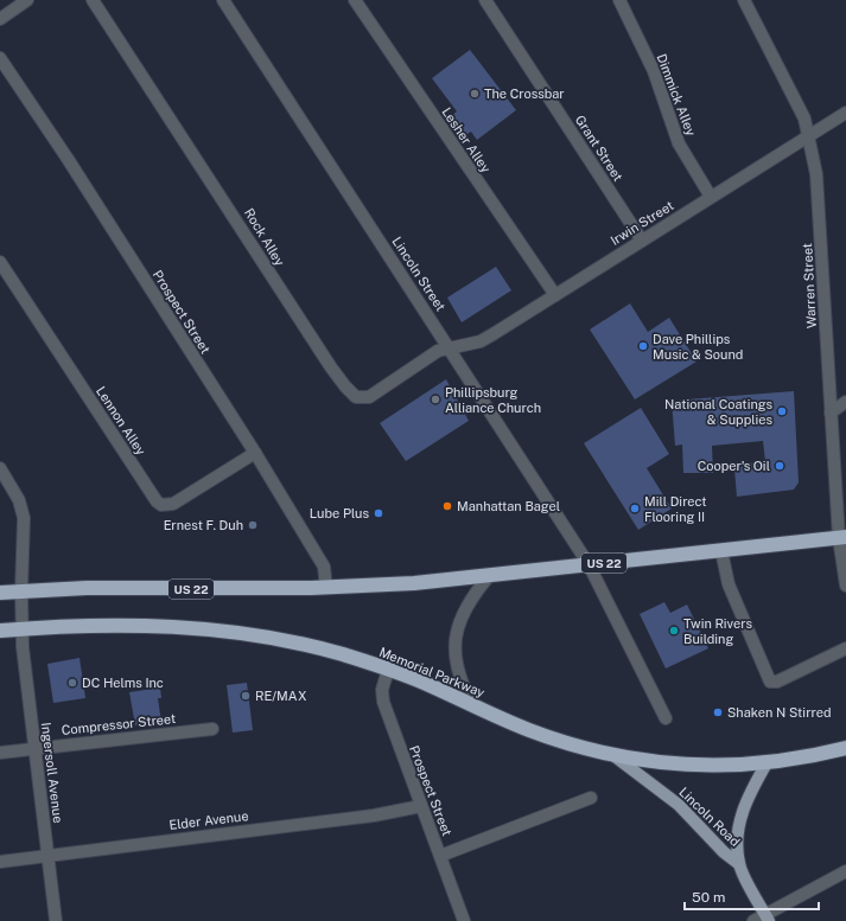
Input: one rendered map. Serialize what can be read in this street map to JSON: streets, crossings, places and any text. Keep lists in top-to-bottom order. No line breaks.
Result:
{"streets":{"highway":["US 22","Memorial Parkway"],"main road":["Lincoln Road"],"street":["Dimmick Alley","Lesher Alley","Grant Street","Irwin Street","Rock Alley","Lincoln Street","Warren Street","Prospect Street","Lennon Alley","Compressor Street","Ingersoll Avenue","Elder Avenue"]},"crossings":[["Dimmick Alley","Irwin Street"],["Lesher Alley","Irwin Street"],["Grant Street","Irwin Street"],["Irwin Street","Rock Alley"],["Irwin Street","Lincoln Street"],["Irwin Street","Warren Street"],["Rock Alley","Lincoln Street"],["Lincoln Street","US 22"],["Warren Street","US 22"],["Prospect Street","Lennon Alley"],["Prospect Street","US 22"],["Prospect Street","Memorial Parkway"],["Prospect Street","Elder Avenue"],["US 22","Ingersoll Avenue"],["Memorial Parkway","Ingersoll Avenue"],["Memorial Parkway","Lincoln Road"],["Compressor Street","Ingersoll Avenue"],["Ingersoll Avenue","Elder Avenue"]],"places":["The Crossbar","Dave Phillips Music & Sound","Phillipsburg Alliance Church","National Coatings & Supplies","Cooper's Oil","Manhattan Bagel","Mill Direct Flooring II","Lube Plus","Ernest F. Duh","Twin Rivers Building","DC Helms Inc","RE/MAX","Shaken N Stirred"],"scale_bar":"50 m"}
